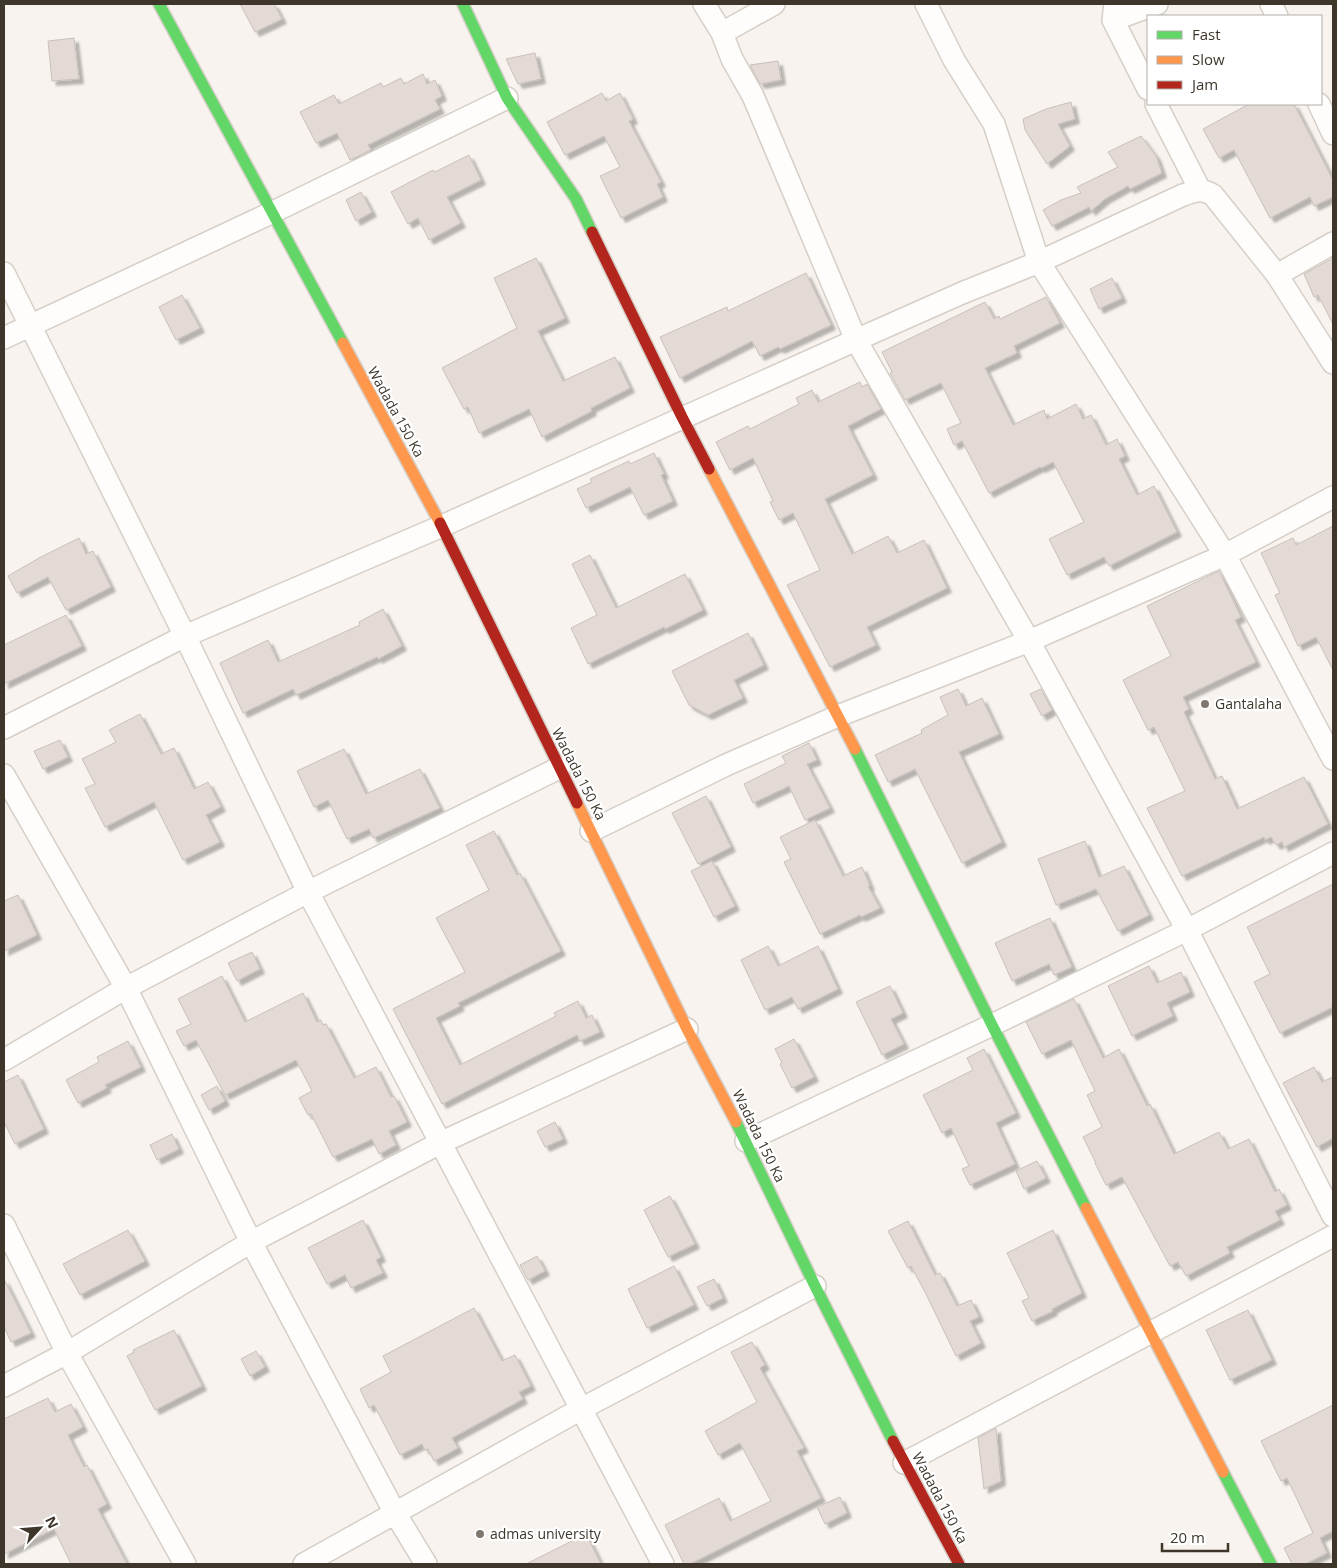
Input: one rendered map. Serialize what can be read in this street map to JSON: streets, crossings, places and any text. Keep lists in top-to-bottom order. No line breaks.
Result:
{"streets":{"street":["Wadada 150 Ka"]},"places":["Gantalaha","admas university"],"legend":["Fast","Slow","Jam"],"scale_bar":"20 m","north":"top right"}
